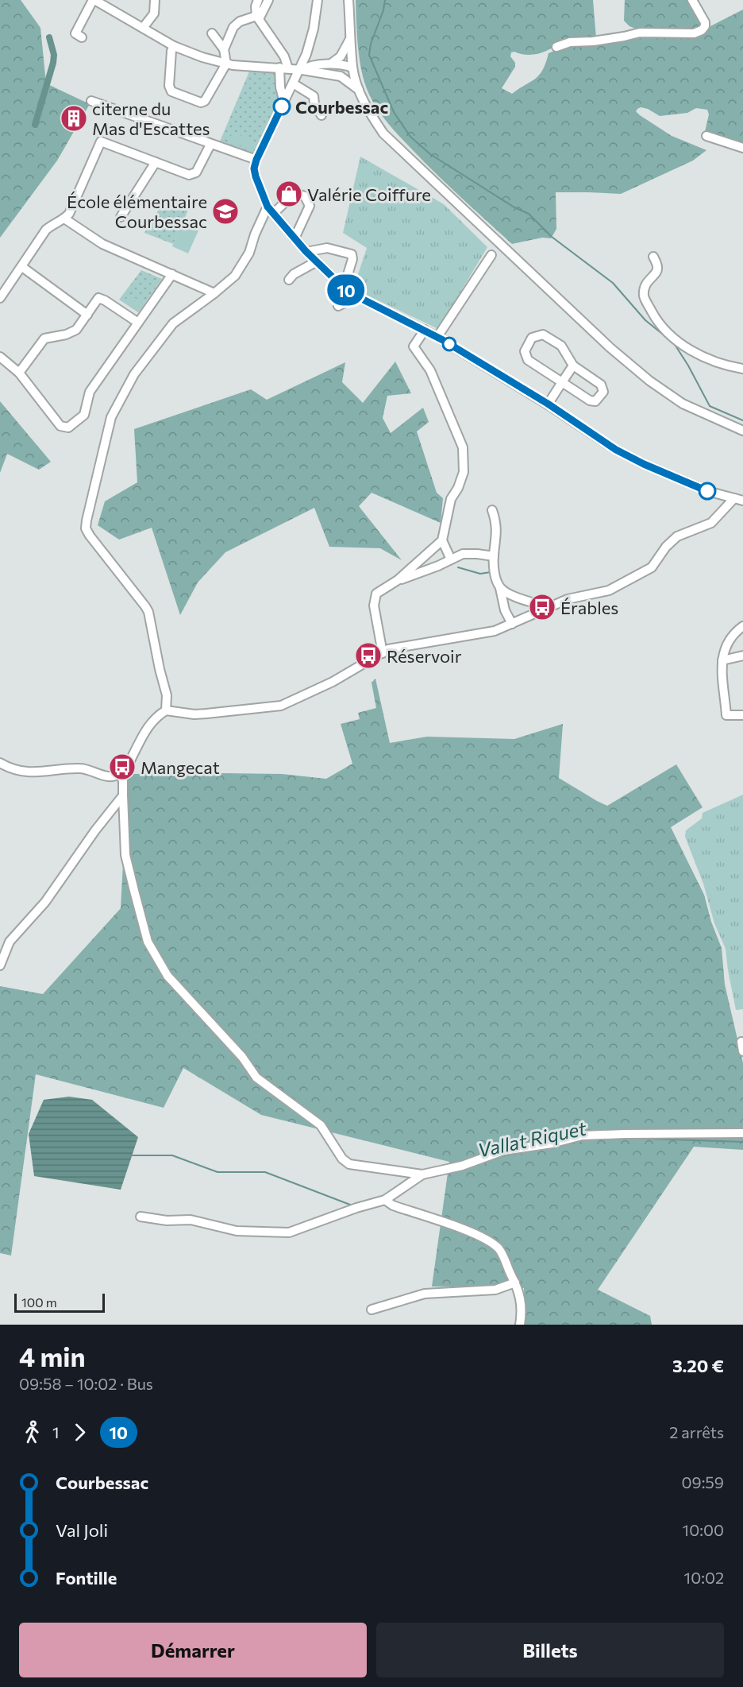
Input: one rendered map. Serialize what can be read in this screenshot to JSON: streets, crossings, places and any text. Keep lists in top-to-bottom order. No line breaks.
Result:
{"water":["Vallat Riquet"],"places":{"other":["Courbessac"],"building":["citerne du Mas d'Escattes"],"shop":["Valérie Coiffure"],"school or university":["École élémentaire Courbessac"],"bus stop":["Érables","Réservoir","Mangecat"]},"lines":["bus line 10"],"scale_bar":"100 m","page":{"on_map":"10","scale":"100 m","heading":["4 min","09:58 – 10:02 · Bus","3.20 €"],"legs":["1","10","2 arrêts"],"list":[{"name":"Courbessac","value":"09:59"},{"name":"Val Joli","value":"10:00"},{"name":"Fontille","value":"10:02"}],"buttons":["Démarrer","Billets"]}}
